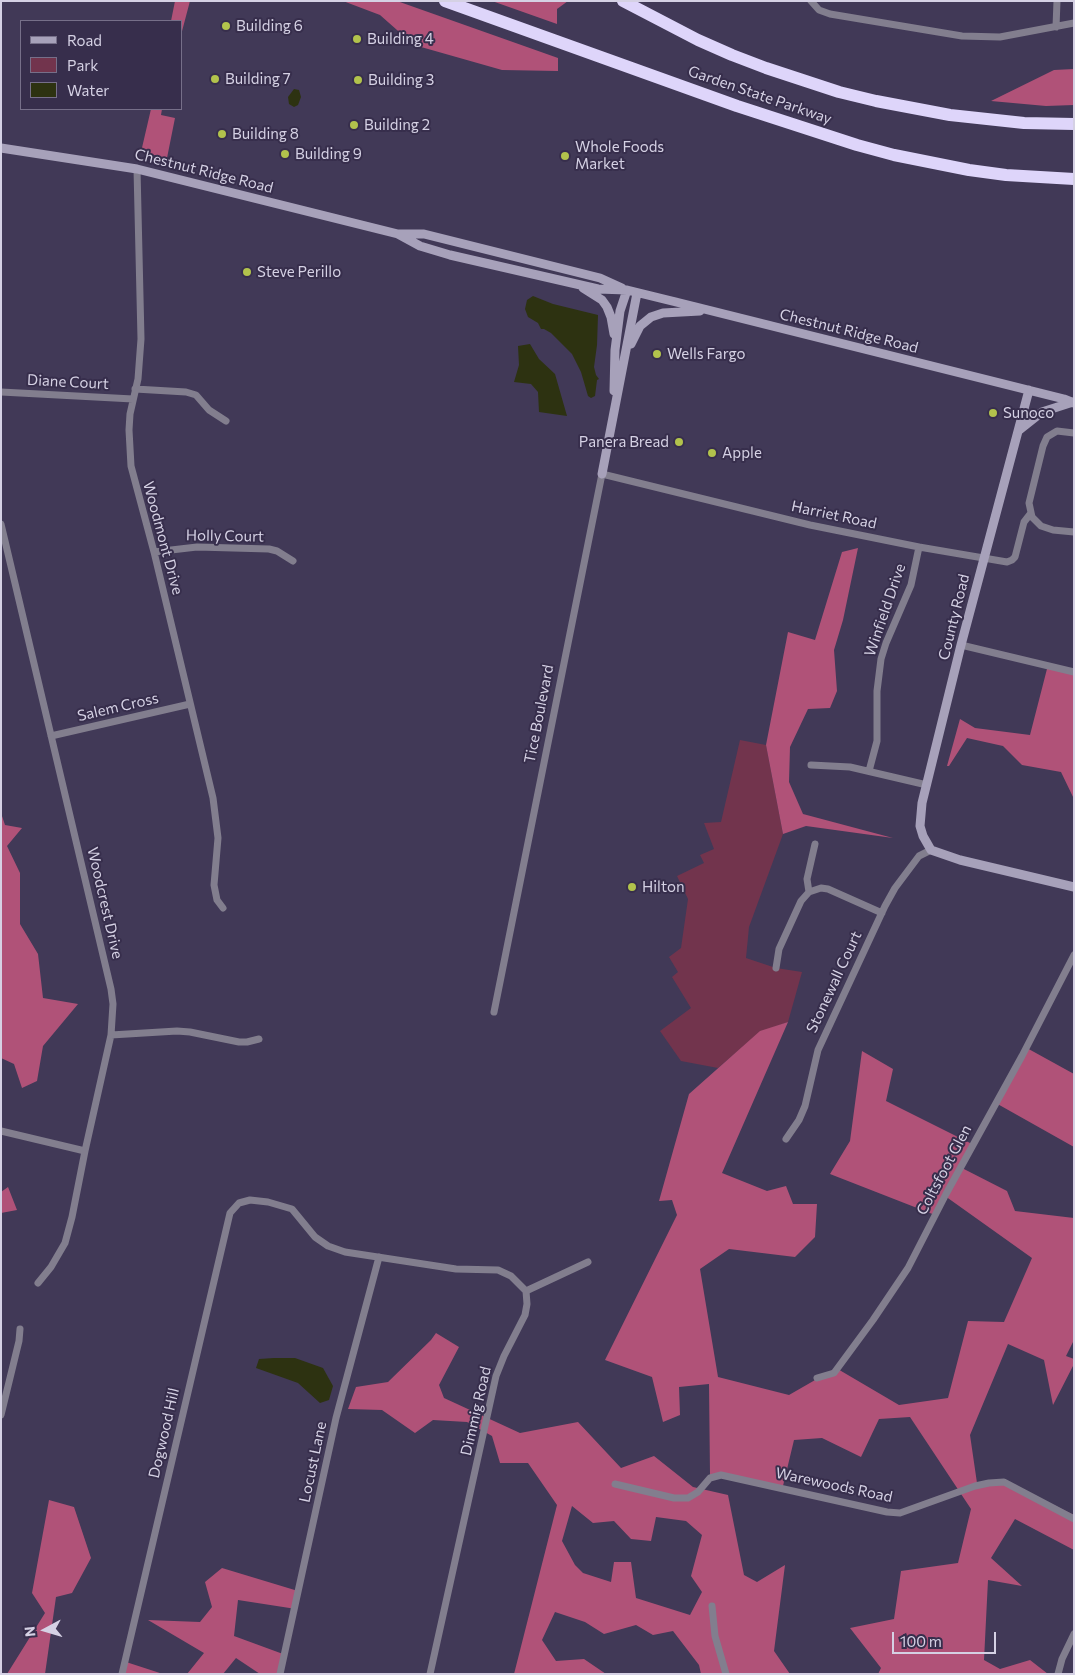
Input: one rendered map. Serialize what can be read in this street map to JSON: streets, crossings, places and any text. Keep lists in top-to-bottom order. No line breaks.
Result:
{"streets":{"highway":["Garden State Parkway"],"main road":["Chestnut Ridge Road","County Road","Tice Boulevard"],"street":["Diane Court","Harriet Road","Holly Court","Woodmont Drive","Winfield Drive","Salem Cross","Woodcrest Drive","Stonewall Court","Coltsfoot Glen","Dimmig Road","Dogwood Hill","Locust Lane","Warewoods Road"]},"crossings":[["Chestnut Ridge Road","Woodmont Drive"],["Chestnut Ridge Road","County Road"],["Chestnut Ridge Road","Tice Boulevard"],["Diane Court","Woodmont Drive"],["Harriet Road","Winfield Drive"],["Harriet Road","County Road"],["Harriet Road","Tice Boulevard"],["Holly Court","Woodmont Drive"],["Woodmont Drive","Salem Cross"],["County Road","Stonewall Court"],["Salem Cross","Woodcrest Drive"],["Dogwood Hill","Locust Lane"]],"places":["Building 6","Building 4","Building 7","Building 3","Building 2","Building 8","Building 9","Whole Foods Market","Steve Perillo","Wells Fargo","Sunoco","Panera Bread","Apple","Hilton"],"legend":["Road","Park","Water"],"scale_bar":"100 m","north":"left"}
